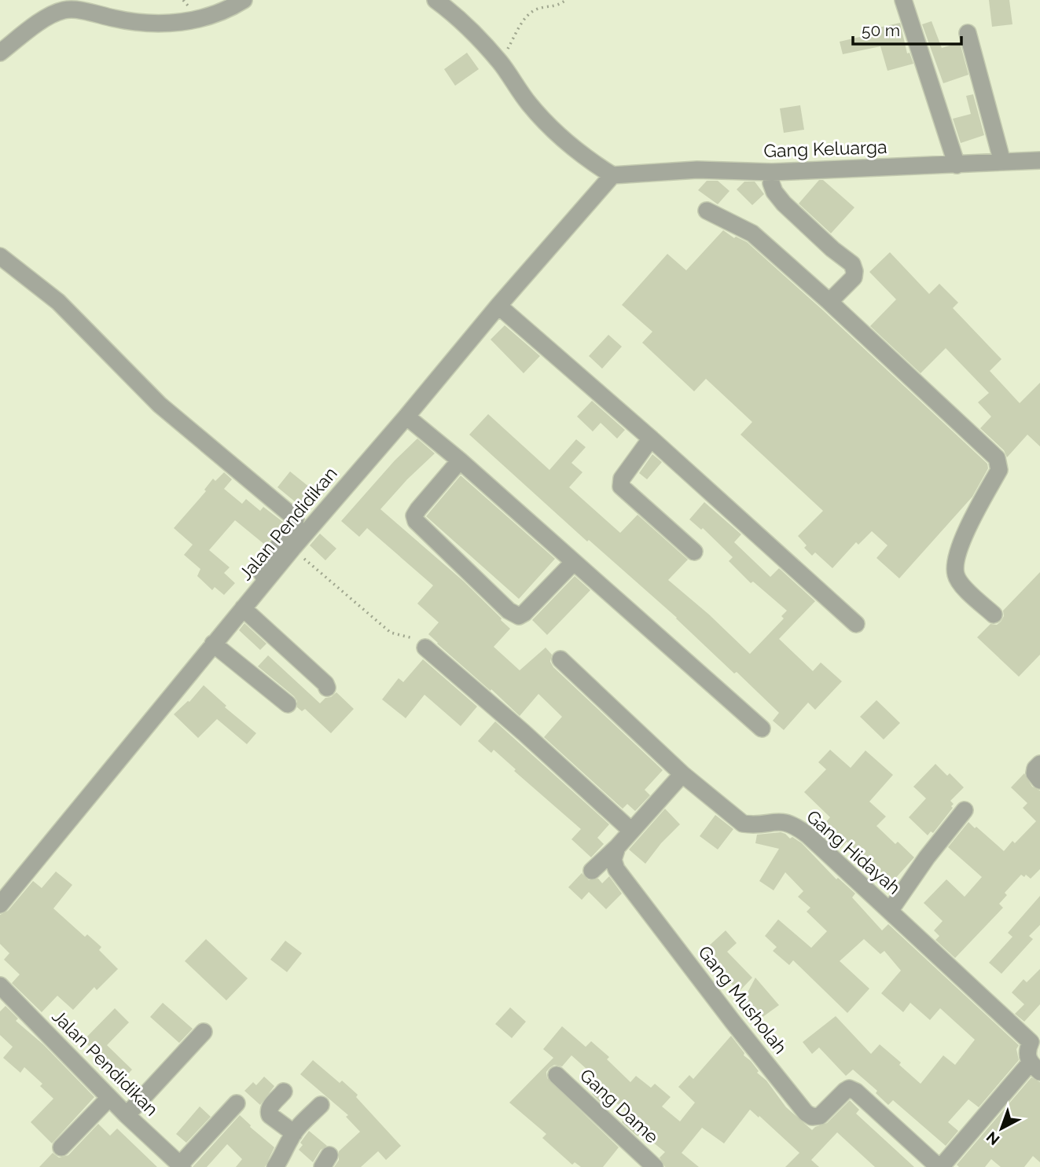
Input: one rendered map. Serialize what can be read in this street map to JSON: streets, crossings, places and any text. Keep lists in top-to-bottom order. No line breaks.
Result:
{"streets":{"street":["Gang Keluarga","Jalan Pendidikan","Gang Hidayah","Gang Musholah","Gang Dame"]},"crossings":[["Gang Keluarga","Jalan Pendidikan"]],"scale_bar":"50 m","north":"bottom left"}
